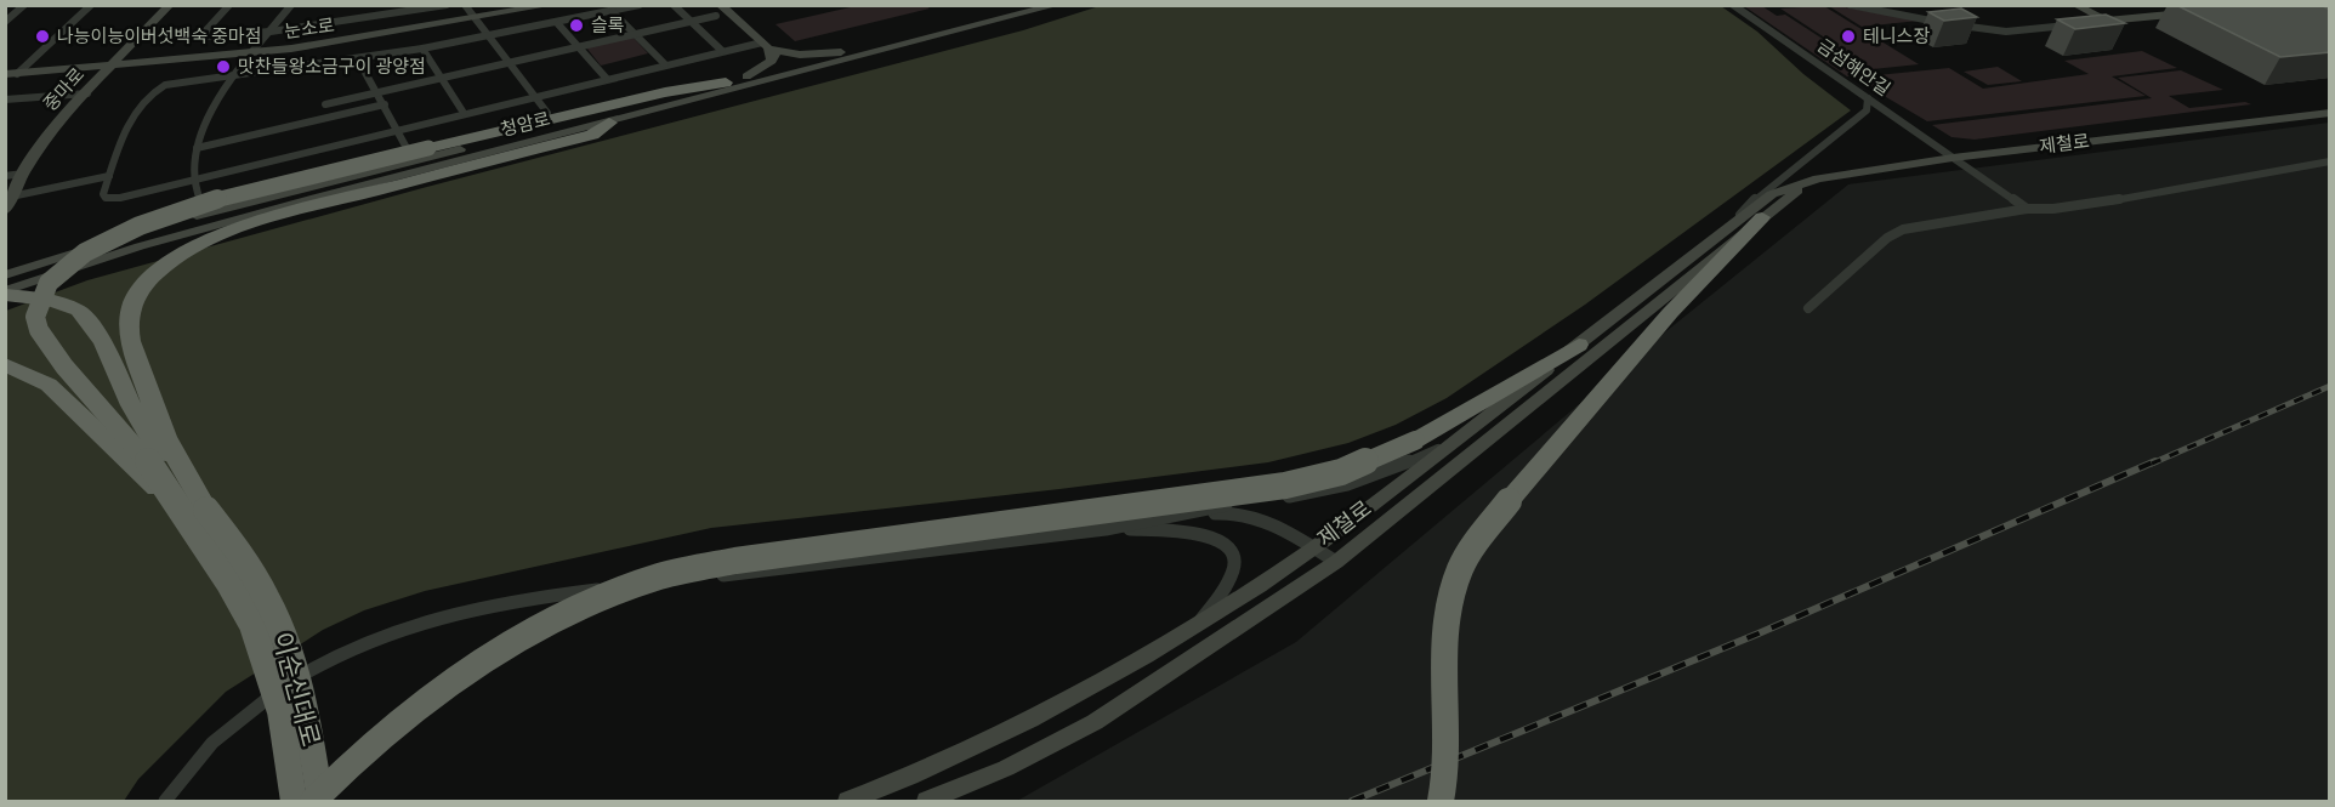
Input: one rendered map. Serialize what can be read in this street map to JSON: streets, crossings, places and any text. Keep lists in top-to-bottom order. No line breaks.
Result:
{"streets":{"highway":["이순신대로"],"main road":["눈소로","중마로","청암로","제철로"],"street":["금섬해안길"]},"crossings":[["눈소로","중마로"],["금섬해안길","제철로"]],"places":["슬록","나능이능이버섯백숙 중마점","테니스장","맛찬들왕소금구이 광양점"]}
